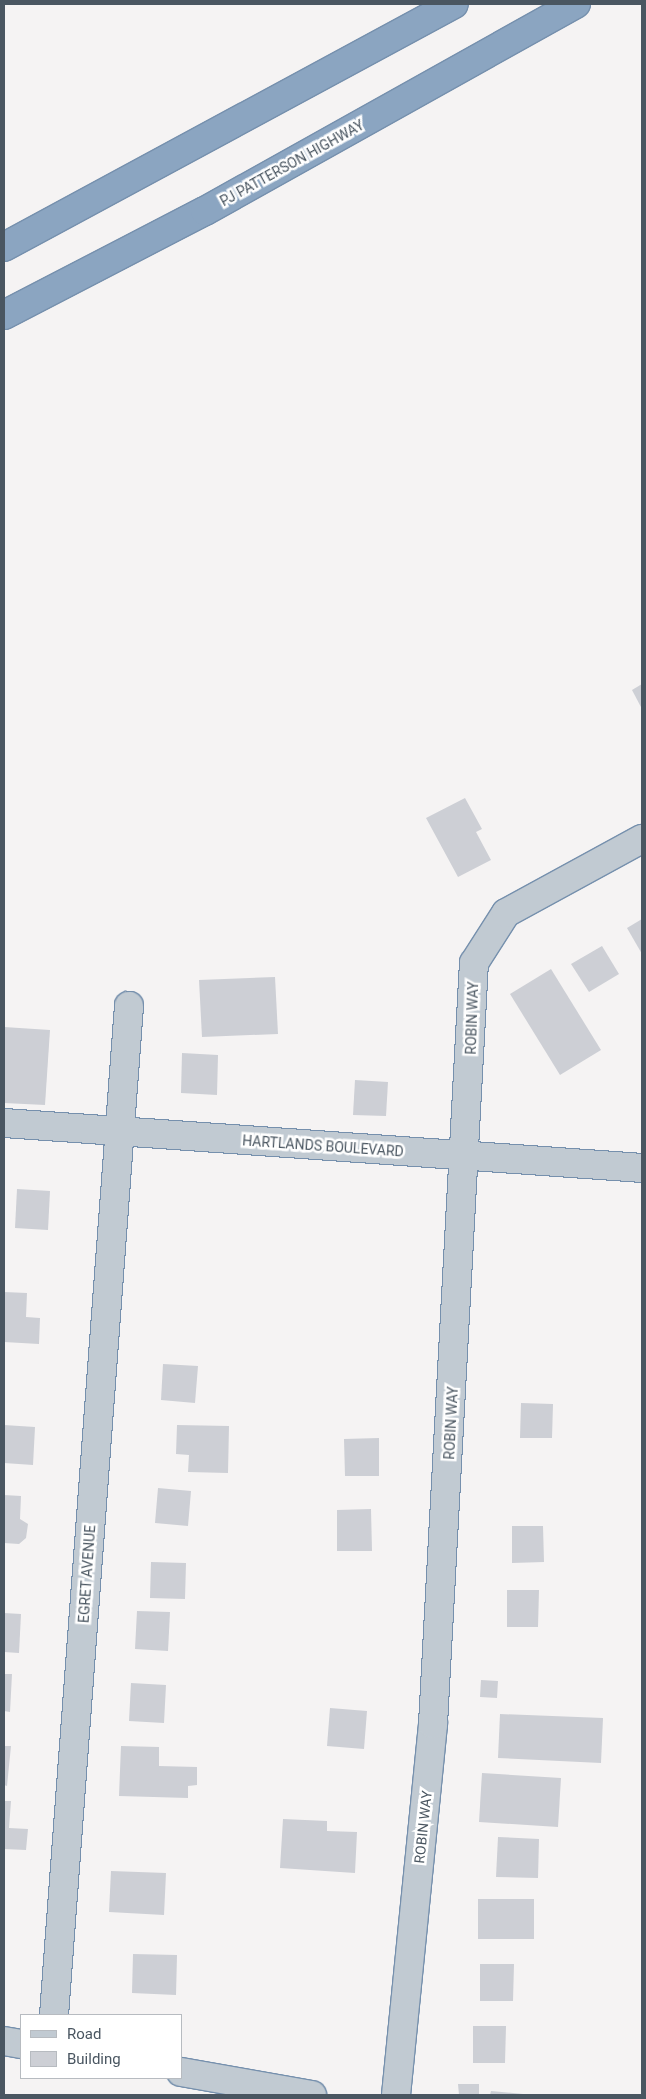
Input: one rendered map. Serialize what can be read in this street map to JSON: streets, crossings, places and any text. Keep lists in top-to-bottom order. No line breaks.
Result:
{"streets":{"highway":["PJ PATTERSON HIGHWAY"],"street":["ROBIN WAY","HARTLANDS BOULEVARD","EGRET AVENUE"]},"crossings":[["ROBIN WAY","HARTLANDS BOULEVARD"],["HARTLANDS BOULEVARD","EGRET AVENUE"]],"legend":["Road","Building"]}
